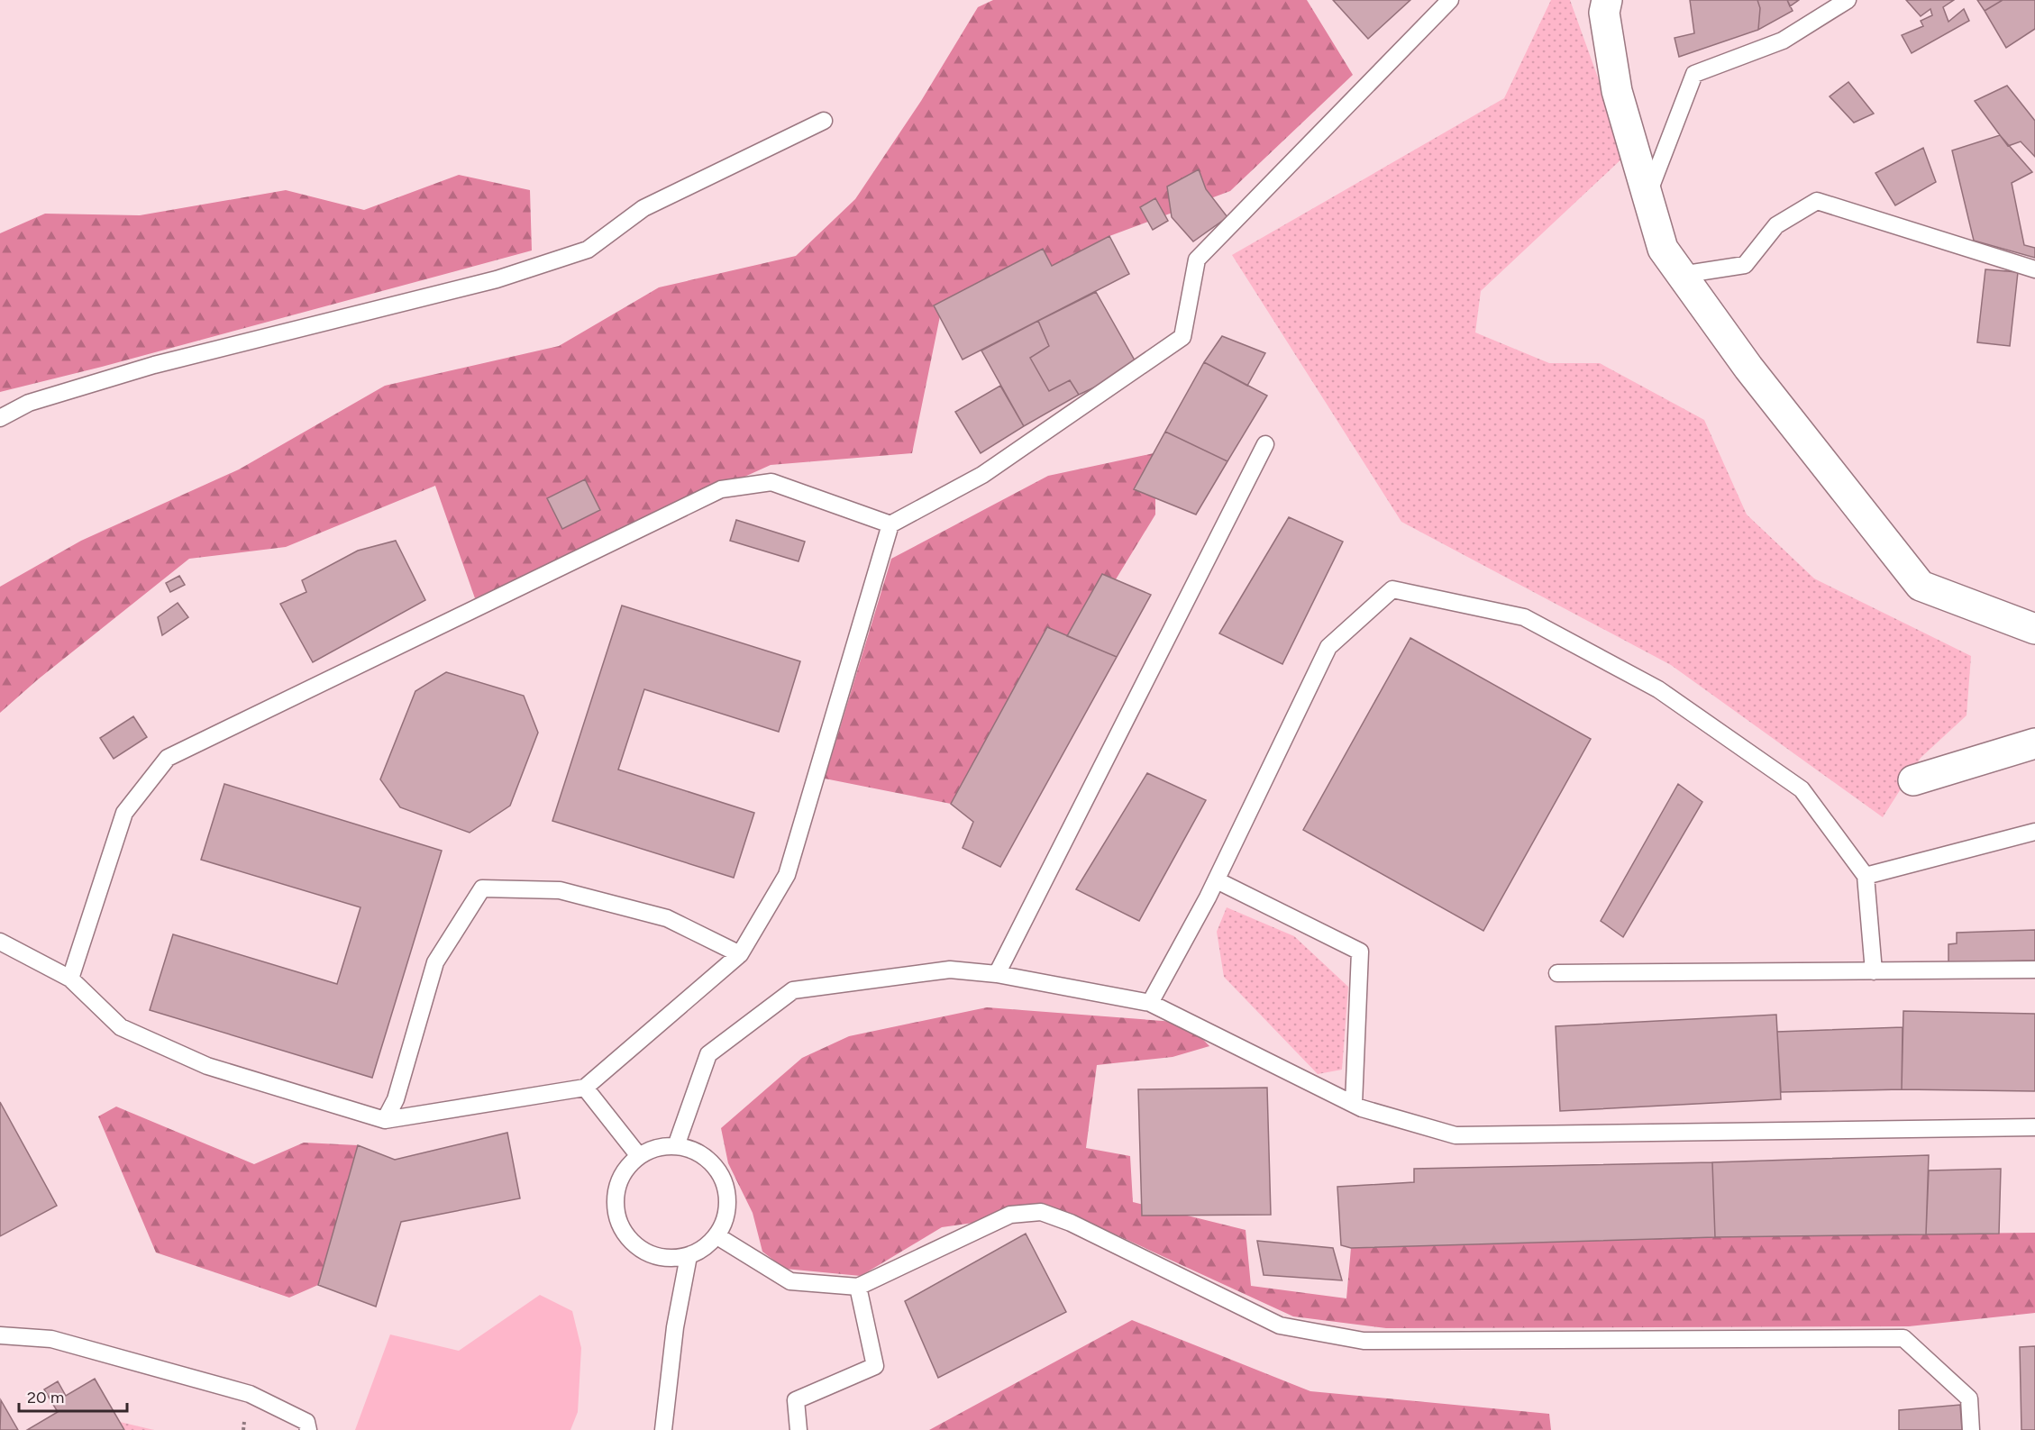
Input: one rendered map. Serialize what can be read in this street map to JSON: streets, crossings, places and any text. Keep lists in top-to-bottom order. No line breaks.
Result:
{"scale_bar":"20 m"}
